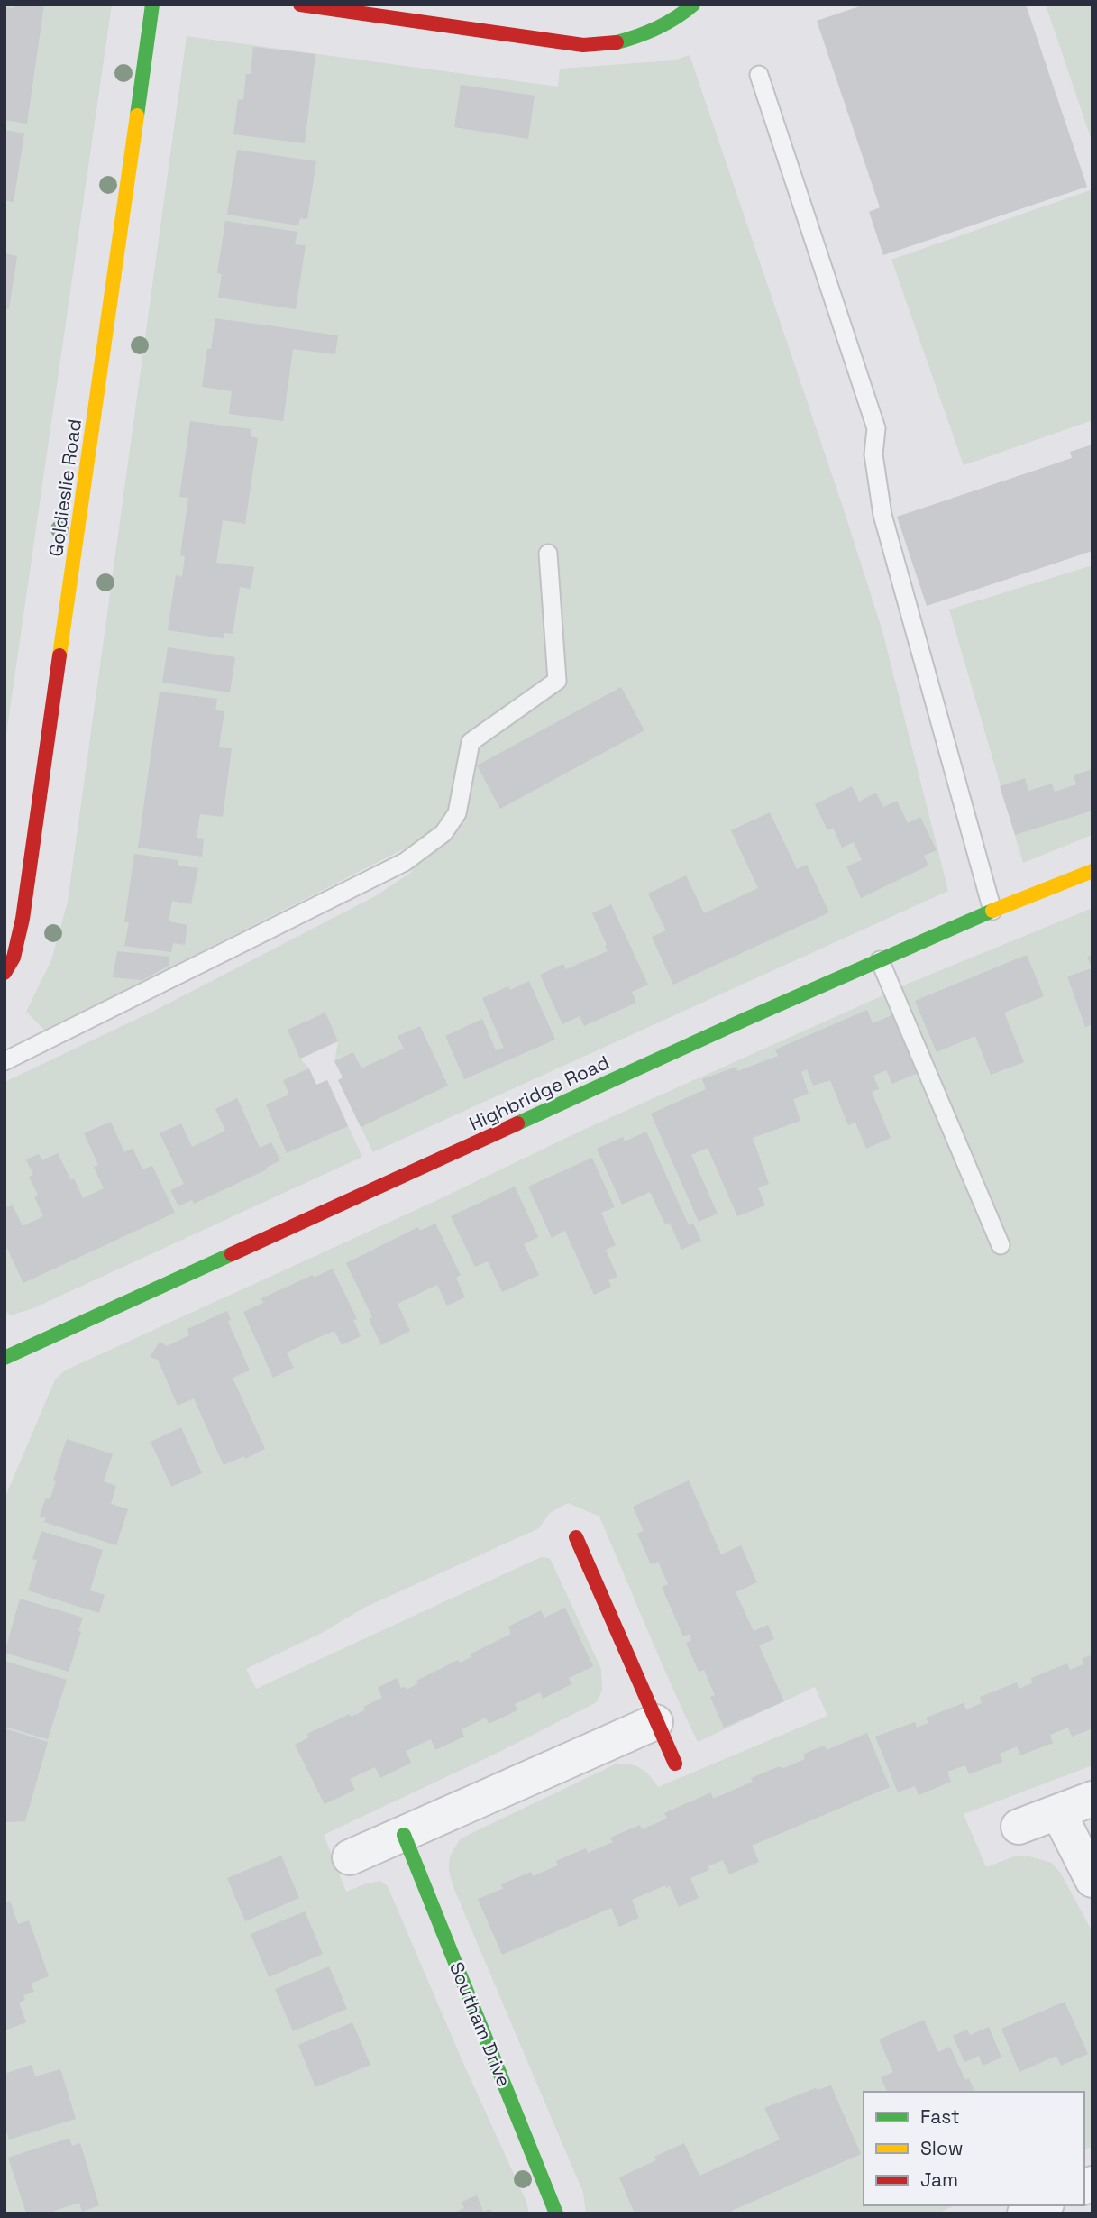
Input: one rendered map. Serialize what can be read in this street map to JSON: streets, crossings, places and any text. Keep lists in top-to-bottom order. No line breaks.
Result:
{"streets":{"street":["Goldieslie Road","Highbridge Road","Southam Drive"]},"legend":["Fast","Slow","Jam"]}
